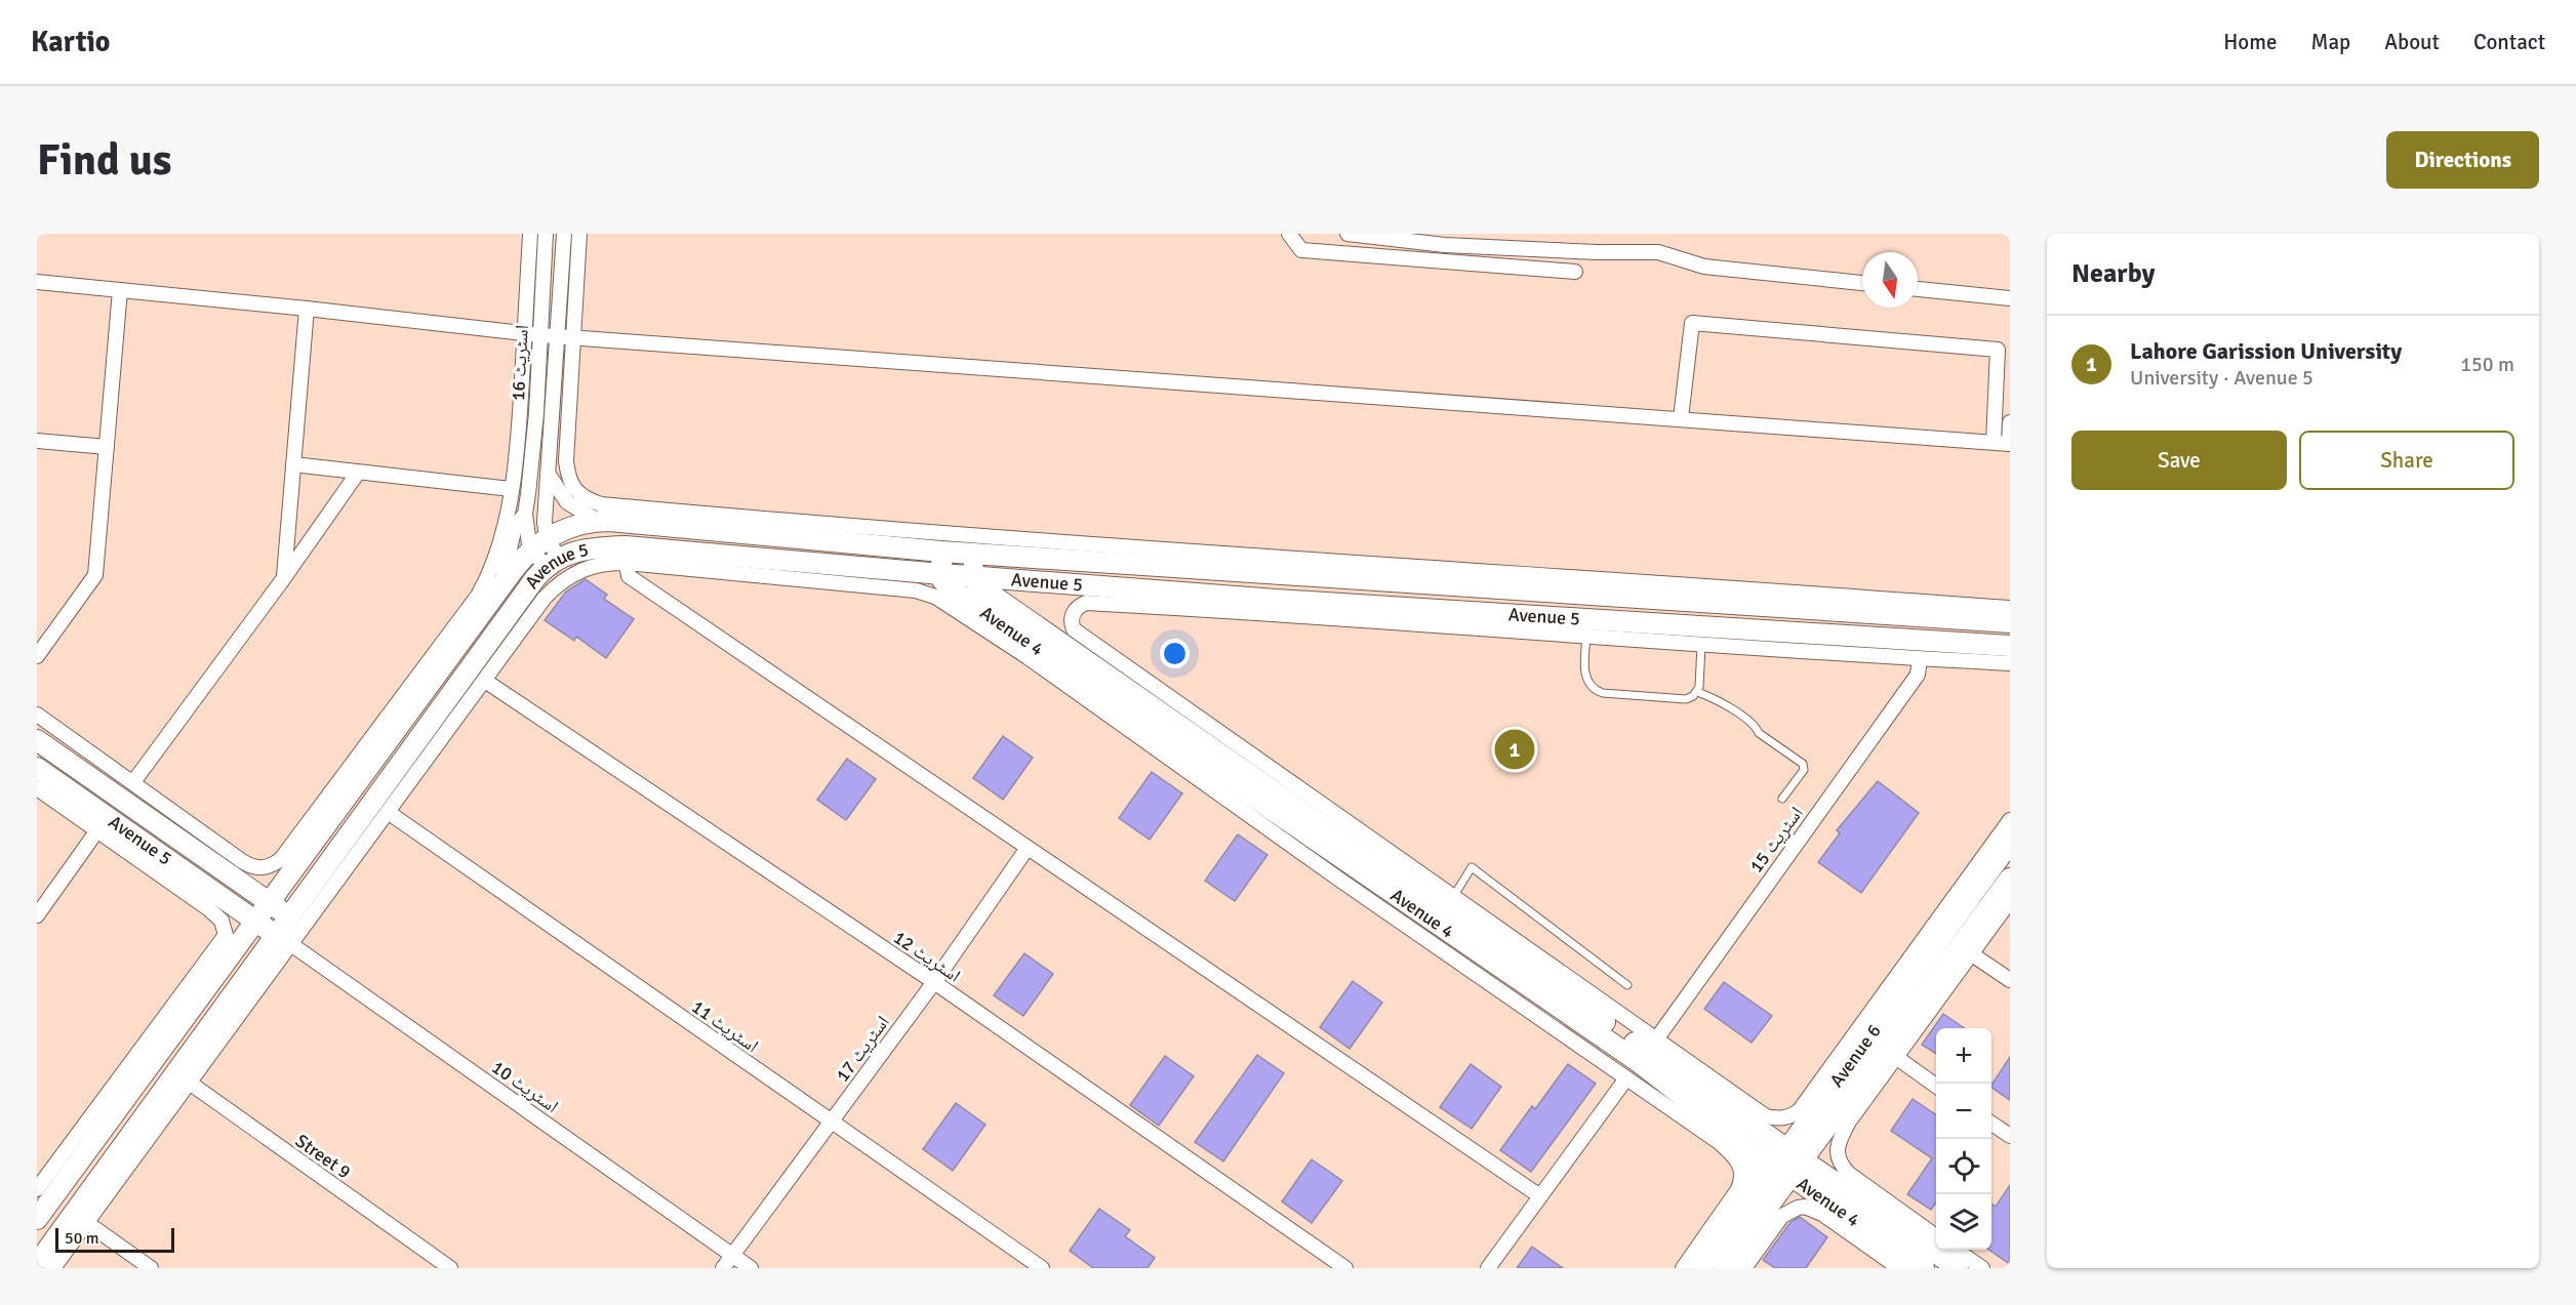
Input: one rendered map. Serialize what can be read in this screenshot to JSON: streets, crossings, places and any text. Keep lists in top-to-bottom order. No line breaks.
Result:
{"streets":{"main road":["Avenue 5","Avenue 4","Avenue 6"],"street":["اسٹریٹ 16","اسٹریٹ 15","اسٹریٹ 12","اسٹریٹ 11","اسٹریٹ 17","اسٹریٹ 10","Street 9"]},"crossings":[["اسٹریٹ 16","Avenue 5"],["Avenue 5","Avenue 4"],["Avenue 5","اسٹریٹ 10"],["Avenue 5","Street 9"],["Avenue 4","Avenue 6"],["اسٹریٹ 12","اسٹریٹ 17"],["اسٹریٹ 11","اسٹریٹ 17"],["اسٹریٹ 17","اسٹریٹ 10"]],"scale_bar":"50 m","north":"bottom","page":{"header":"Kartio","nav":["Home","Map","About","Contact"],"buttons":["Directions",["Save","Share"]],"title":"Find us","heading":"Nearby","list":[{"mark":"1","name":"Lahore Garission University","note":"University · Avenue 5","value":"150 m"}],"pins":"1","map_buttons":["+","−"],"scale":"50 m"}}
